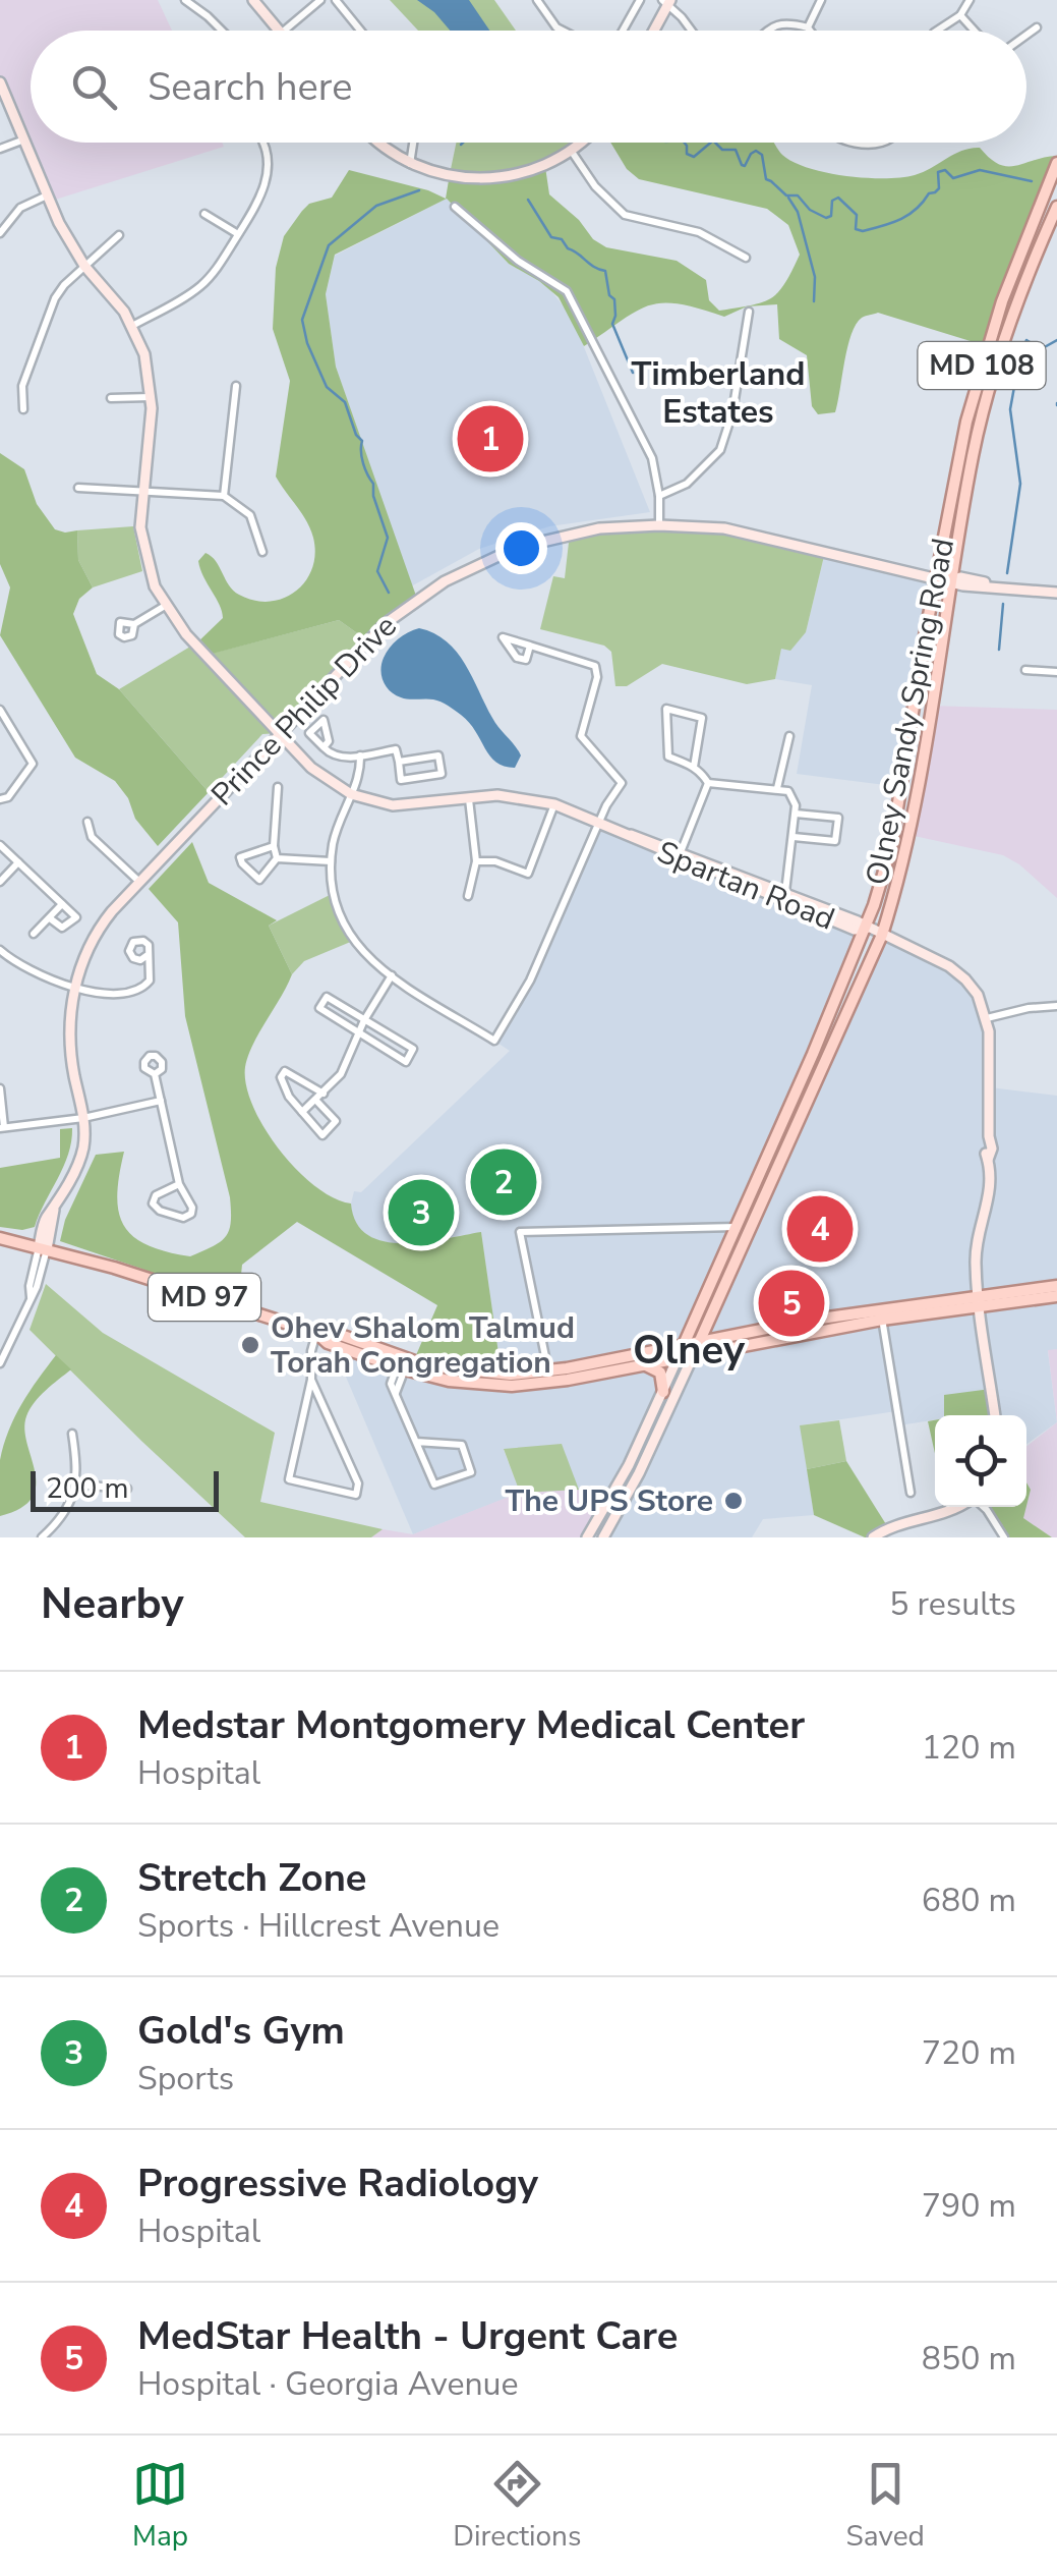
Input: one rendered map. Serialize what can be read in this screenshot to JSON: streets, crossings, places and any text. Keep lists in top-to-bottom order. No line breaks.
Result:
{"streets":{"main road":["MD 108","Olney Sandy Spring Road","MD 97"],"street":["Prince Philip Drive","Spartan Road"]},"crossings":[["MD 108","Olney Sandy Spring Road"],["Prince Philip Drive","Olney Sandy Spring Road"],["Prince Philip Drive","Spartan Road"],["Prince Philip Drive","MD 97"],["Olney Sandy Spring Road","Spartan Road"],["Olney Sandy Spring Road","MD 97"]],"districts":["Timberland Estates","Olney"],"places":["Ohev Shalom Talmud Torah Congregation","The UPS Store"],"scale_bar":"200 m","page":{"search":"Search here","pins":["1","2","3","4","5"],"scale":"200 m","heading":["Nearby","5 results"],"list":[{"mark":"1","name":"Medstar Montgomery Medical Center","note":"Hospital","value":"120 m"},{"mark":"2","name":"Stretch Zone","note":"Sports · Hillcrest Avenue","value":"680 m"},{"mark":"3","name":"Gold's Gym","note":"Sports","value":"720 m"},{"mark":"4","name":"Progressive Radiology","note":"Hospital","value":"790 m"},{"mark":"5","name":"MedStar Health - Urgent Care","note":"Hospital · Georgia Avenue","value":"850 m"}],"nav":["Map","Directions","Saved"]}}
